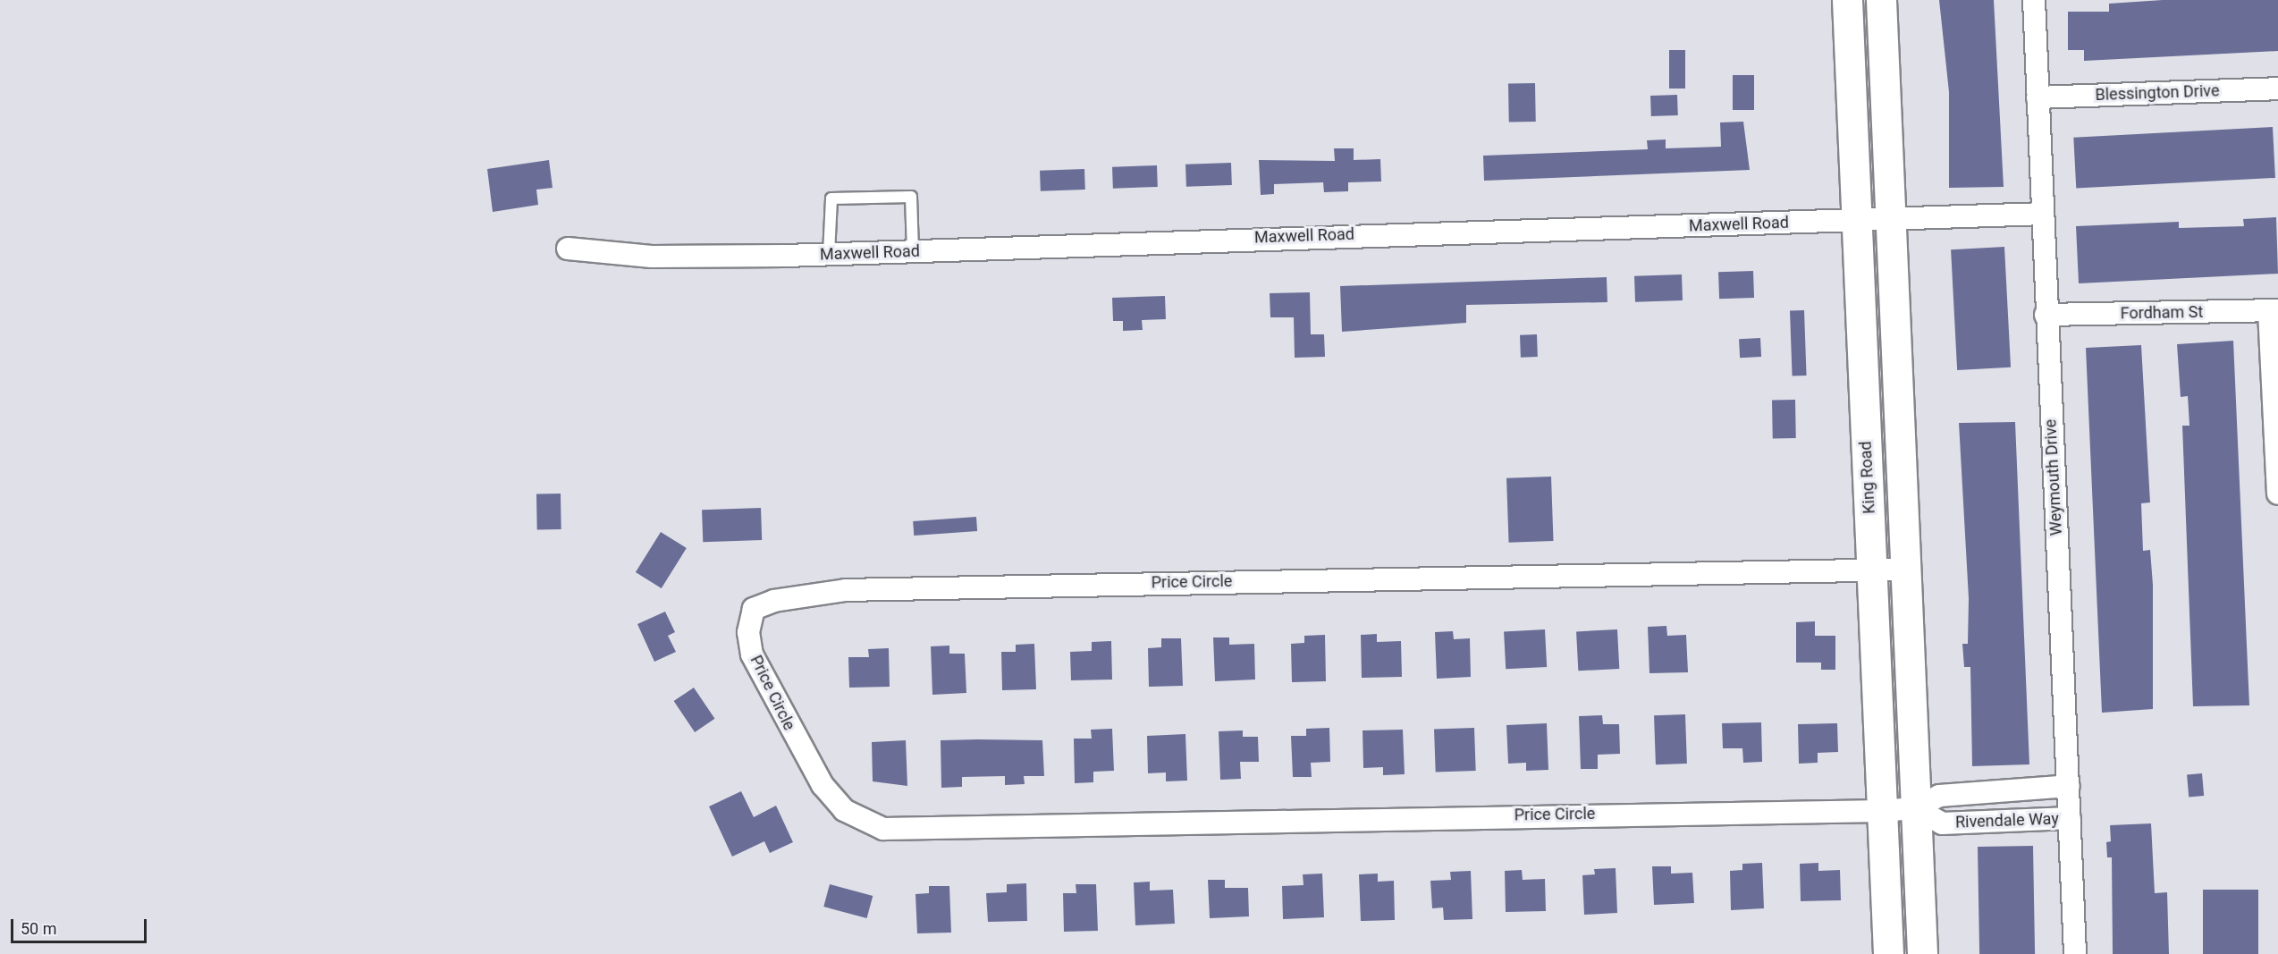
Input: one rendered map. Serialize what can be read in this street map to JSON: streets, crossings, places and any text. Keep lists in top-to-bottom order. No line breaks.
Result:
{"streets":{"street":["Blessington Drive","Maxwell Road","Fordham St","King Road","Weymouth Drive","Price Circle","Rivendale Way"]},"crossings":[["Blessington Drive","Weymouth Drive"],["Maxwell Road","King Road"],["Maxwell Road","Weymouth Drive"],["Fordham St","Weymouth Drive"],["King Road","Price Circle"],["King Road","Rivendale Way"],["Weymouth Drive","Rivendale Way"],["Price Circle","Rivendale Way"]],"scale_bar":"50 m"}
